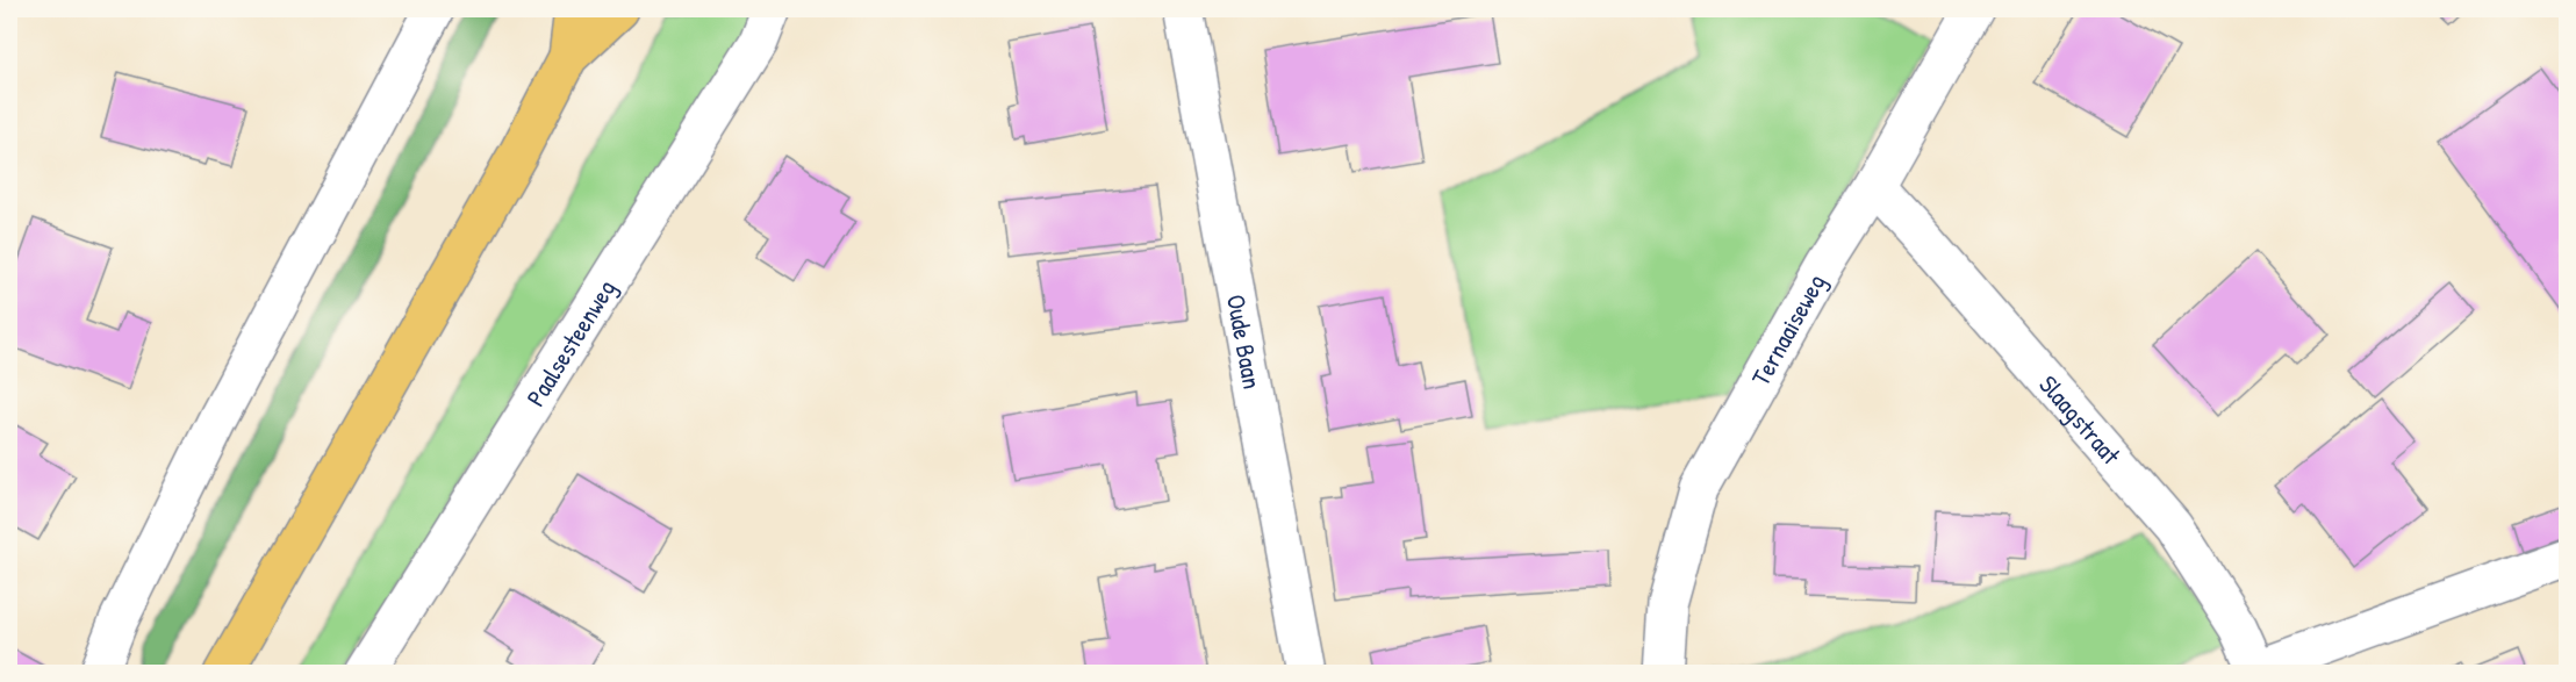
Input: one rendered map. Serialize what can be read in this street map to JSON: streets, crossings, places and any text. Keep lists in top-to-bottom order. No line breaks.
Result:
{"streets":{"street":["Ternaaiseweg","Paalsesteenweg","Oude Baan","Slaagstraat"]},"crossings":[["Ternaaiseweg","Slaagstraat"]]}
